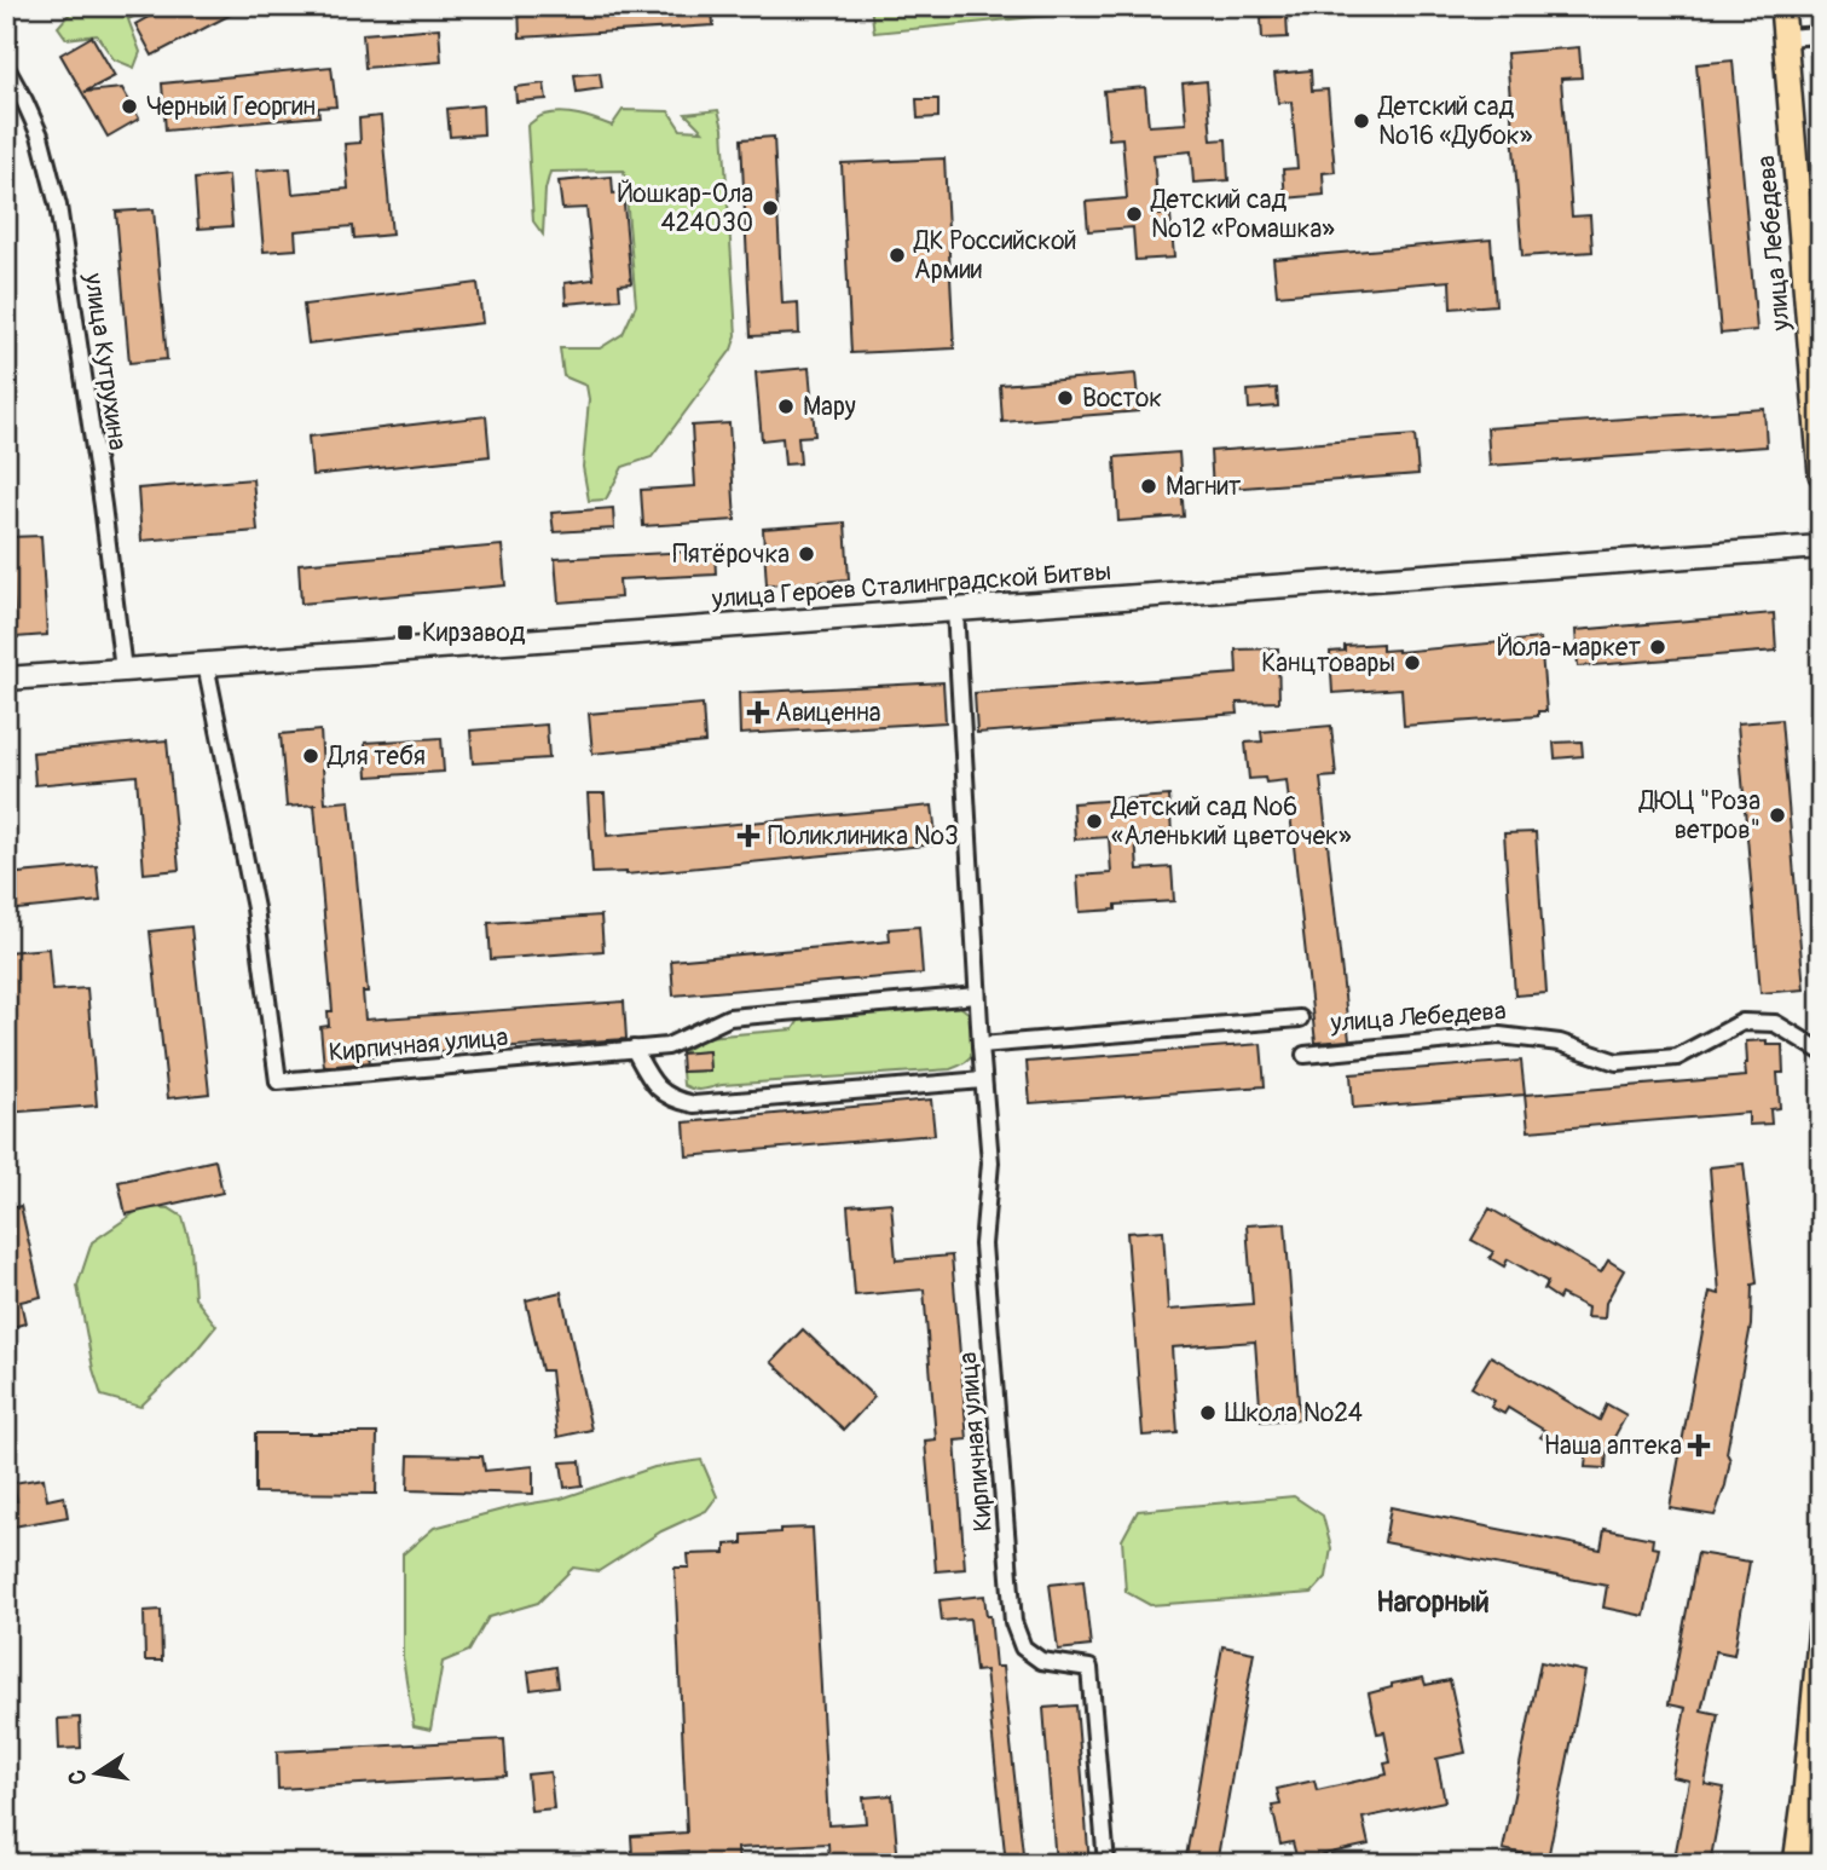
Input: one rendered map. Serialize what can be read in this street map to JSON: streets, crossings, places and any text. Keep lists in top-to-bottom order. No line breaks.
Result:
{"streets":{"main road":["улица Лебедева"],"street":["улица Кутрухина","улица Героев Сталинградской Битвы","Кирпичная улица"]},"crossings":[["улица Кутрухина","улица Героев Сталинградской Битвы"],["улица Героев Сталинградской Битвы","Кирпичная улица"]],"districts":["Нагорный"],"places":{"other":["Черный Георгин","Детский сад №16 «Дубок»","Йошкар-Ола 424030","Детский сад №12 «Ромашка»","ДК Российской Армии","Восток","Мару","Магнит","Пятёрочка","Йола-маркет","Канцтовары","Для тебя","ДЮЦ \"Роза ветров\"","Детский сад №6 «Аленький цветочек»","Школа №24"],"transit":["Кирзавод"],"health":["Авиценна","Поликлиника №3","Наша аптека"]},"north":"left"}
